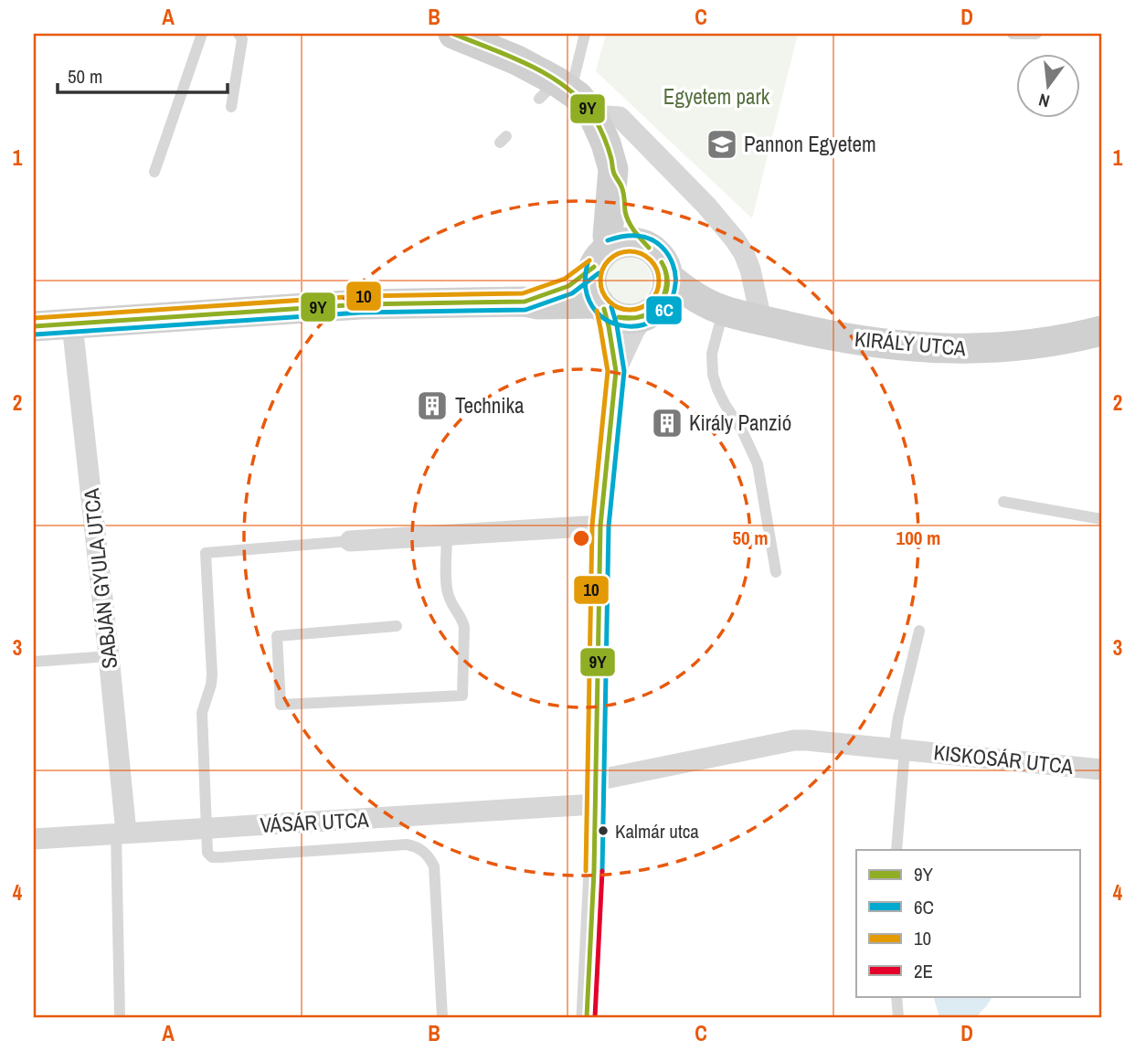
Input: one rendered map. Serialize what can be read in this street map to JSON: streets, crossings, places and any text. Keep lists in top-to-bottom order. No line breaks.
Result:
{"streets":{"main road":["KIRÁLY UTCA"],"street":["SABJÁN GYULA UTCA","KISKOSÁR UTCA","VÁSÁR UTCA"]},"crossings":[["SABJÁN GYULA UTCA","VÁSÁR UTCA"]],"parks":["Egyetem park"],"places":{"school or university":["Pannon Egyetem"],"building":["Technika","Király Panzió"],"other":["Kalmár utca"]},"lines":["transit line 9Y","transit line 6C","transit line 10","transit line 2E"],"legend":["9Y","6C","10","2E"],"scale_bar":"50 m","north":"bottom","grid":{"columns":["A","B","C","D"],"rows":["1","2","3","4"]},"rings":["50 m","100 m"]}
